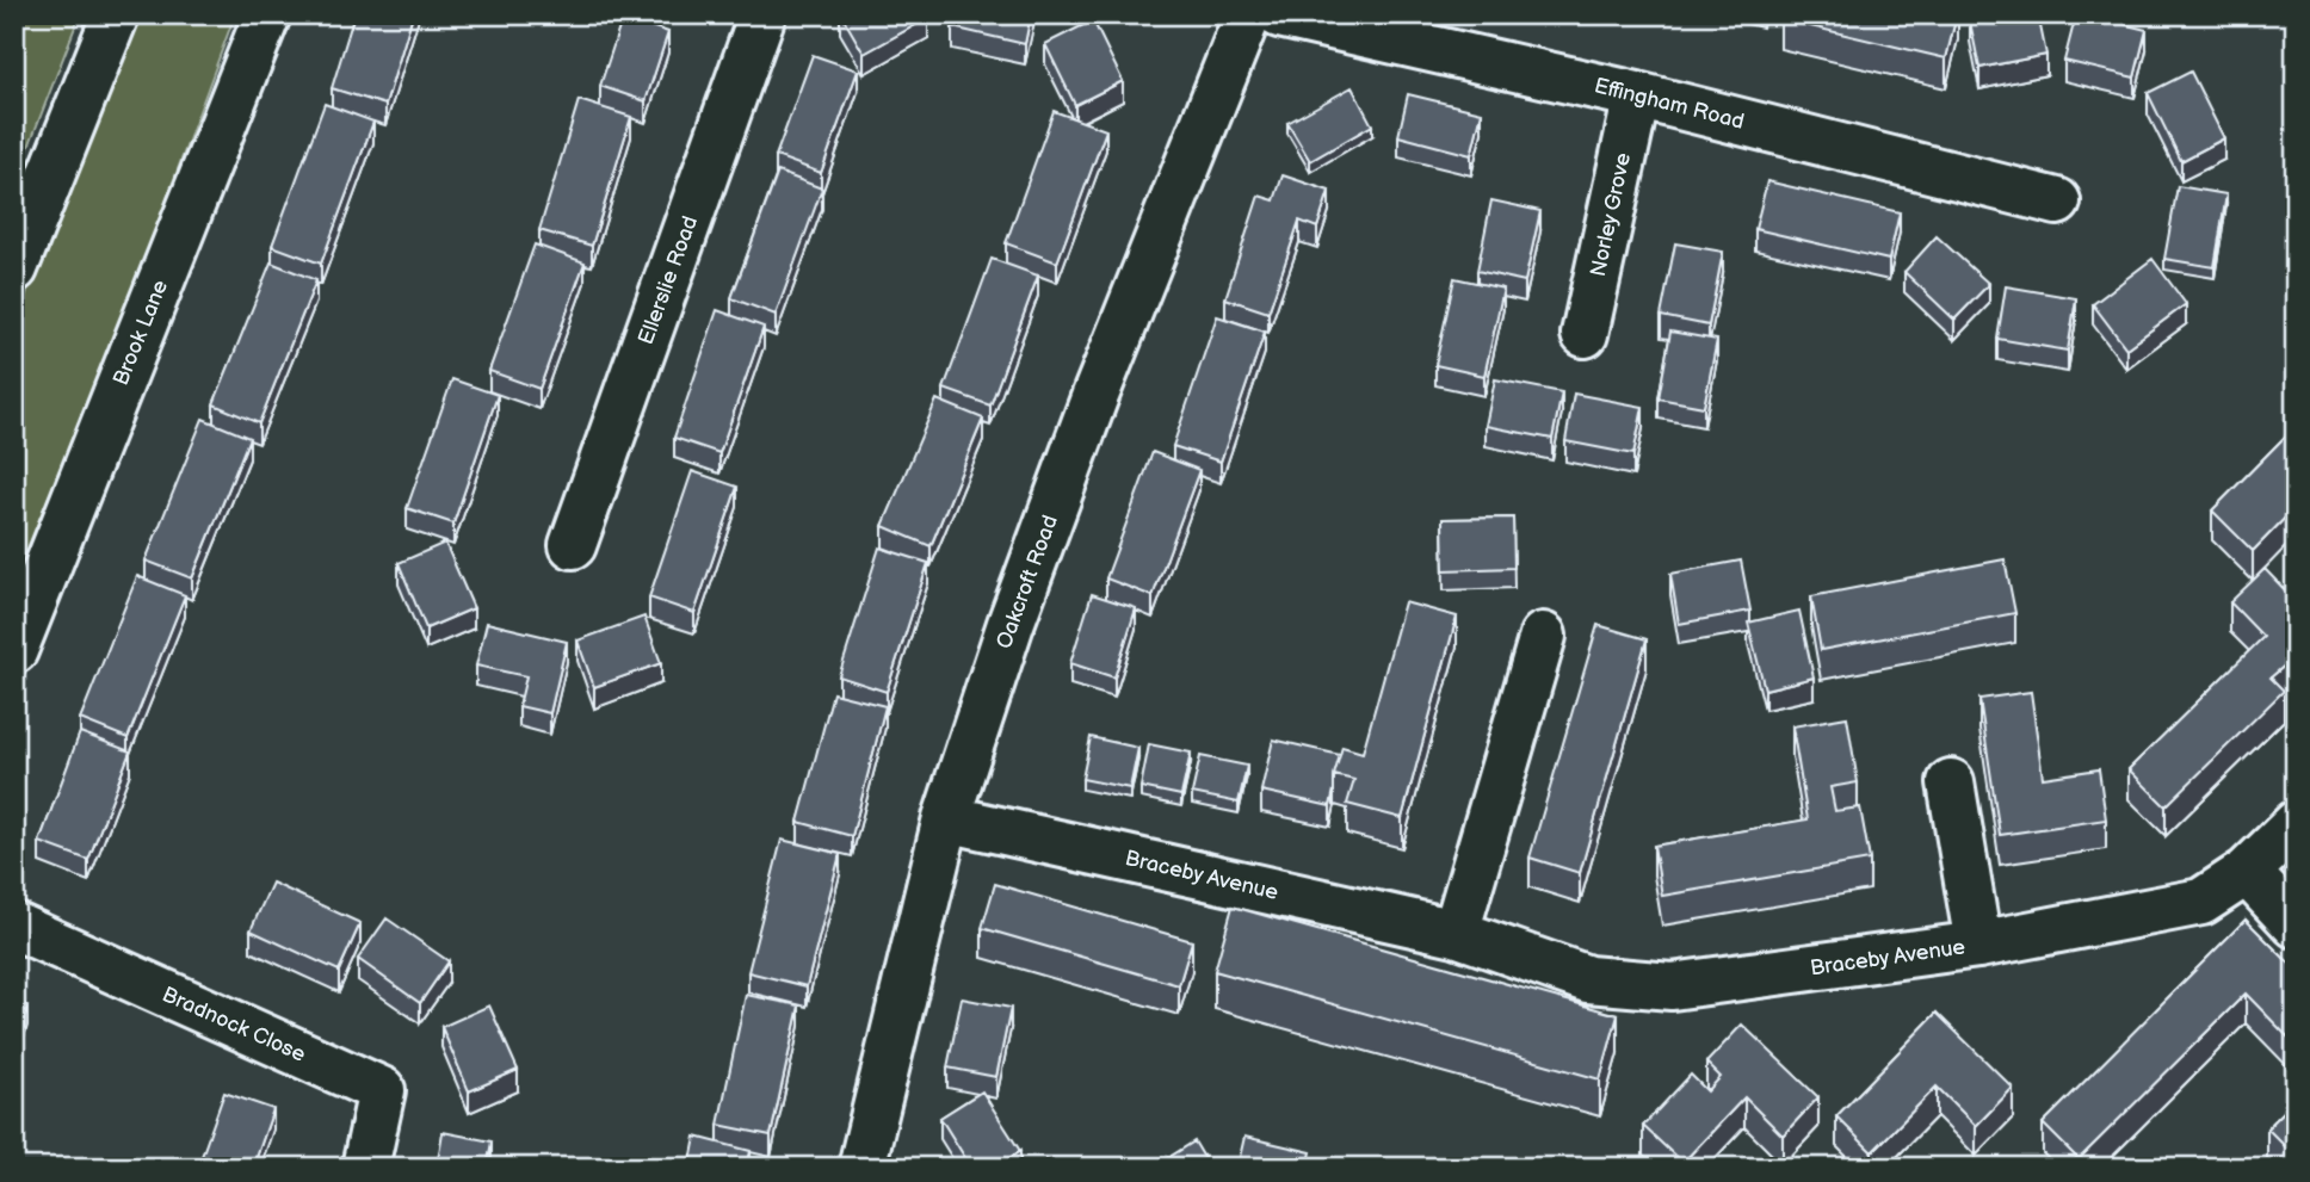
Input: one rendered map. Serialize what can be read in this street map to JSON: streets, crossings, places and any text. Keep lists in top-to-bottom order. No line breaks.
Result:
{"streets":{"street":["Effingham Road","Norley Grove","Ellerslie Road","Brook Lane","Oakcroft Road","Braceby Avenue","Bradnock Close"]},"crossings":[["Effingham Road","Norley Grove"],["Oakcroft Road","Braceby Avenue"]]}
